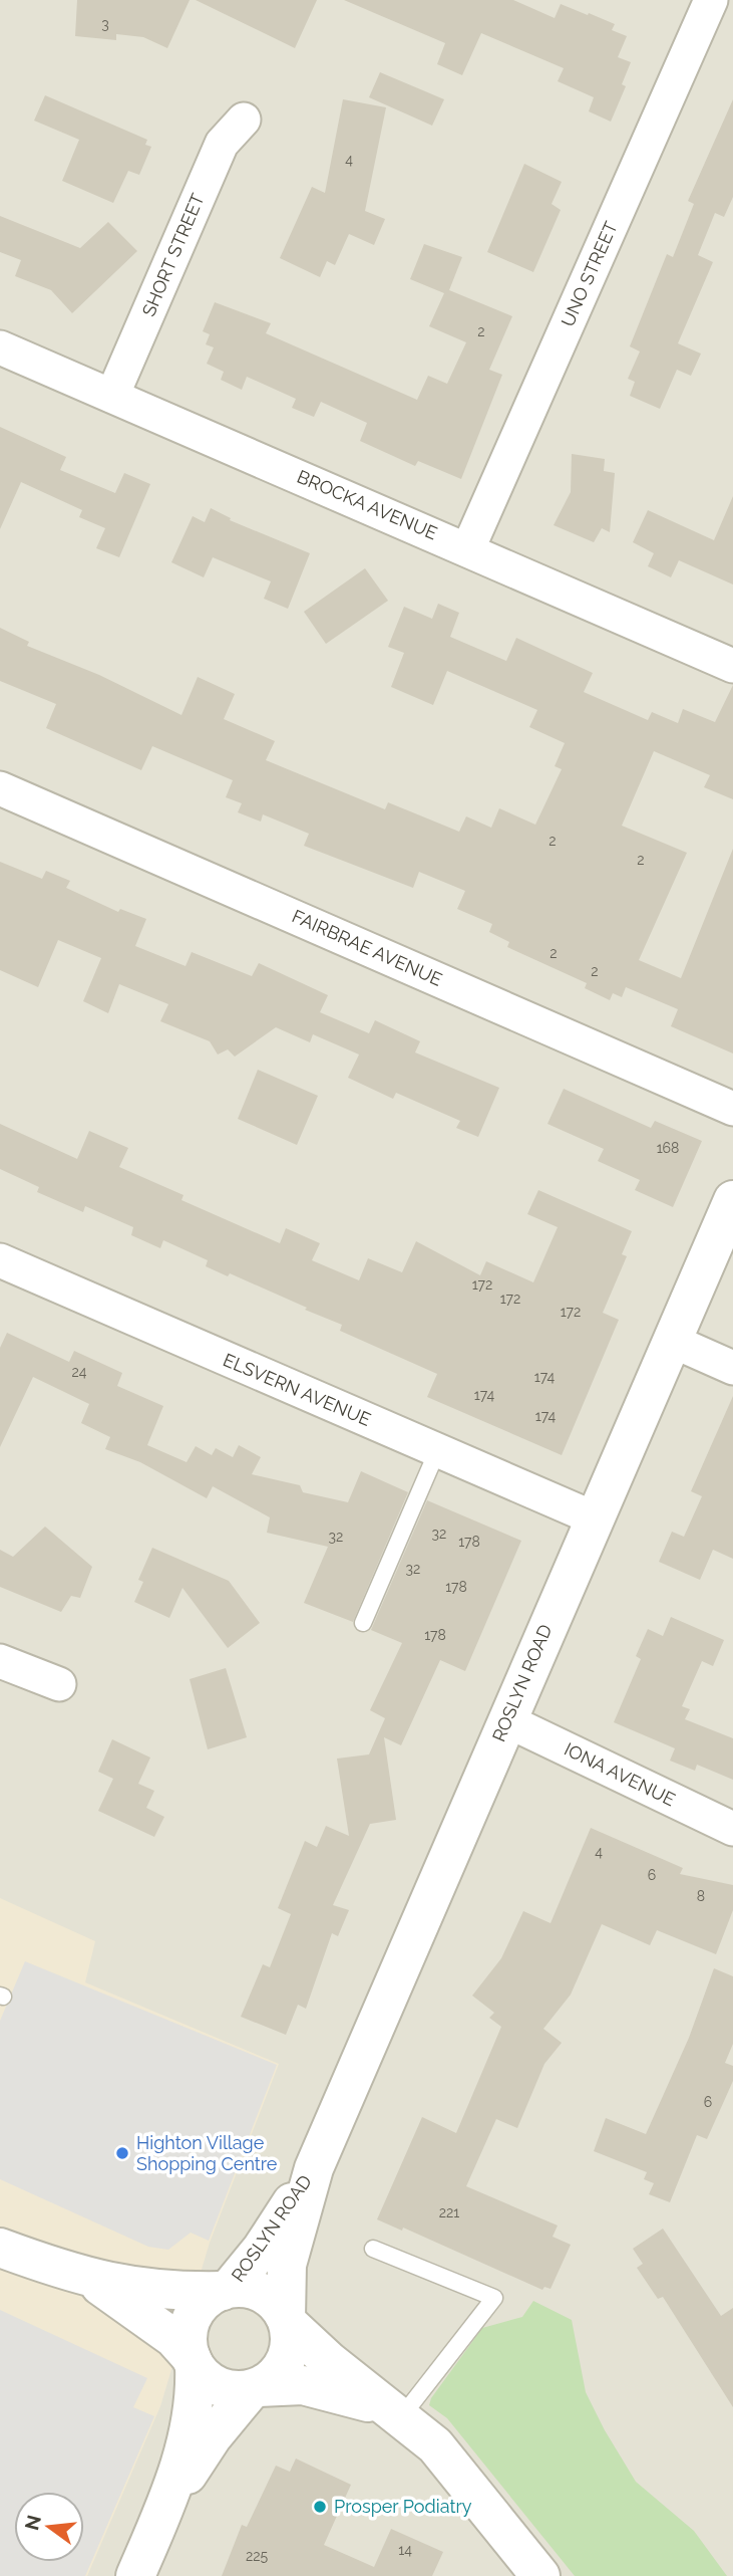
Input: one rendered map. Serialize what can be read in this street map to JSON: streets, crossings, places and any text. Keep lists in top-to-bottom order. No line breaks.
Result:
{"streets":{"street":["SHORT STREET","UNO STREET","BROCKA AVENUE","FAIRBRAE AVENUE","ELSVERN AVENUE","ROSLYN ROAD","IONA AVENUE"]},"crossings":[["SHORT STREET","BROCKA AVENUE"],["UNO STREET","BROCKA AVENUE"],["ELSVERN AVENUE","ROSLYN ROAD"],["ROSLYN ROAD","IONA AVENUE"]],"places":["Highton Village Shopping Centre","Prosper Podiatry"],"house_numbers":["3","4","2","2","2","2","2","168","172","172","172","24","174","174","174","32","32","178","32","178","178","4","6","8","6","221","14","225"],"north":"left"}
